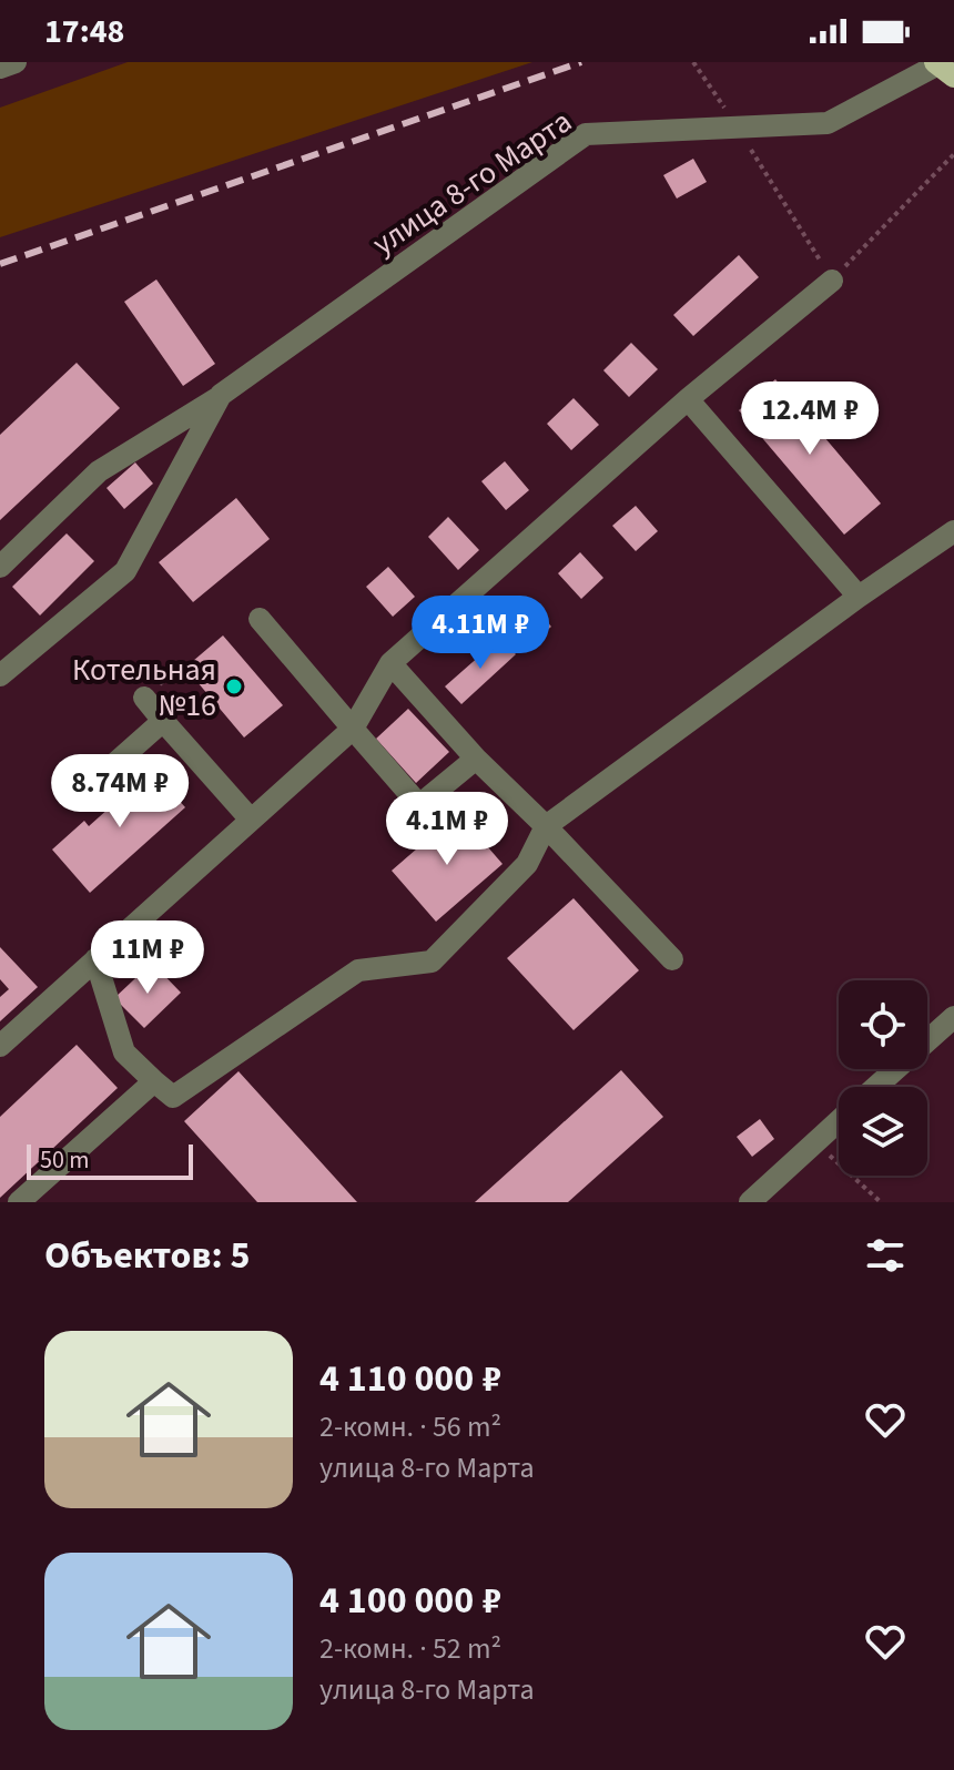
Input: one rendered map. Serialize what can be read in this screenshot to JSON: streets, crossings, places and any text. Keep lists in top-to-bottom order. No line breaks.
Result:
{"streets":{"street":["улица 8-го Марта"]},"places":["Котельная №16"],"scale_bar":"50 m","page":{"status":"17:48","price":["12.4M ₽","4.11M ₽","8.74M ₽","4.1M ₽","11M ₽"],"scale":"50 m","heading":"Объектов: 5","list":[{"name":"4 110 000 ₽","note":"2-комн. · 56 m² · улица 8-го Марта"},{"name":"4 100 000 ₽","note":"2-комн. · 52 m² · улица 8-го Марта"}]}}
